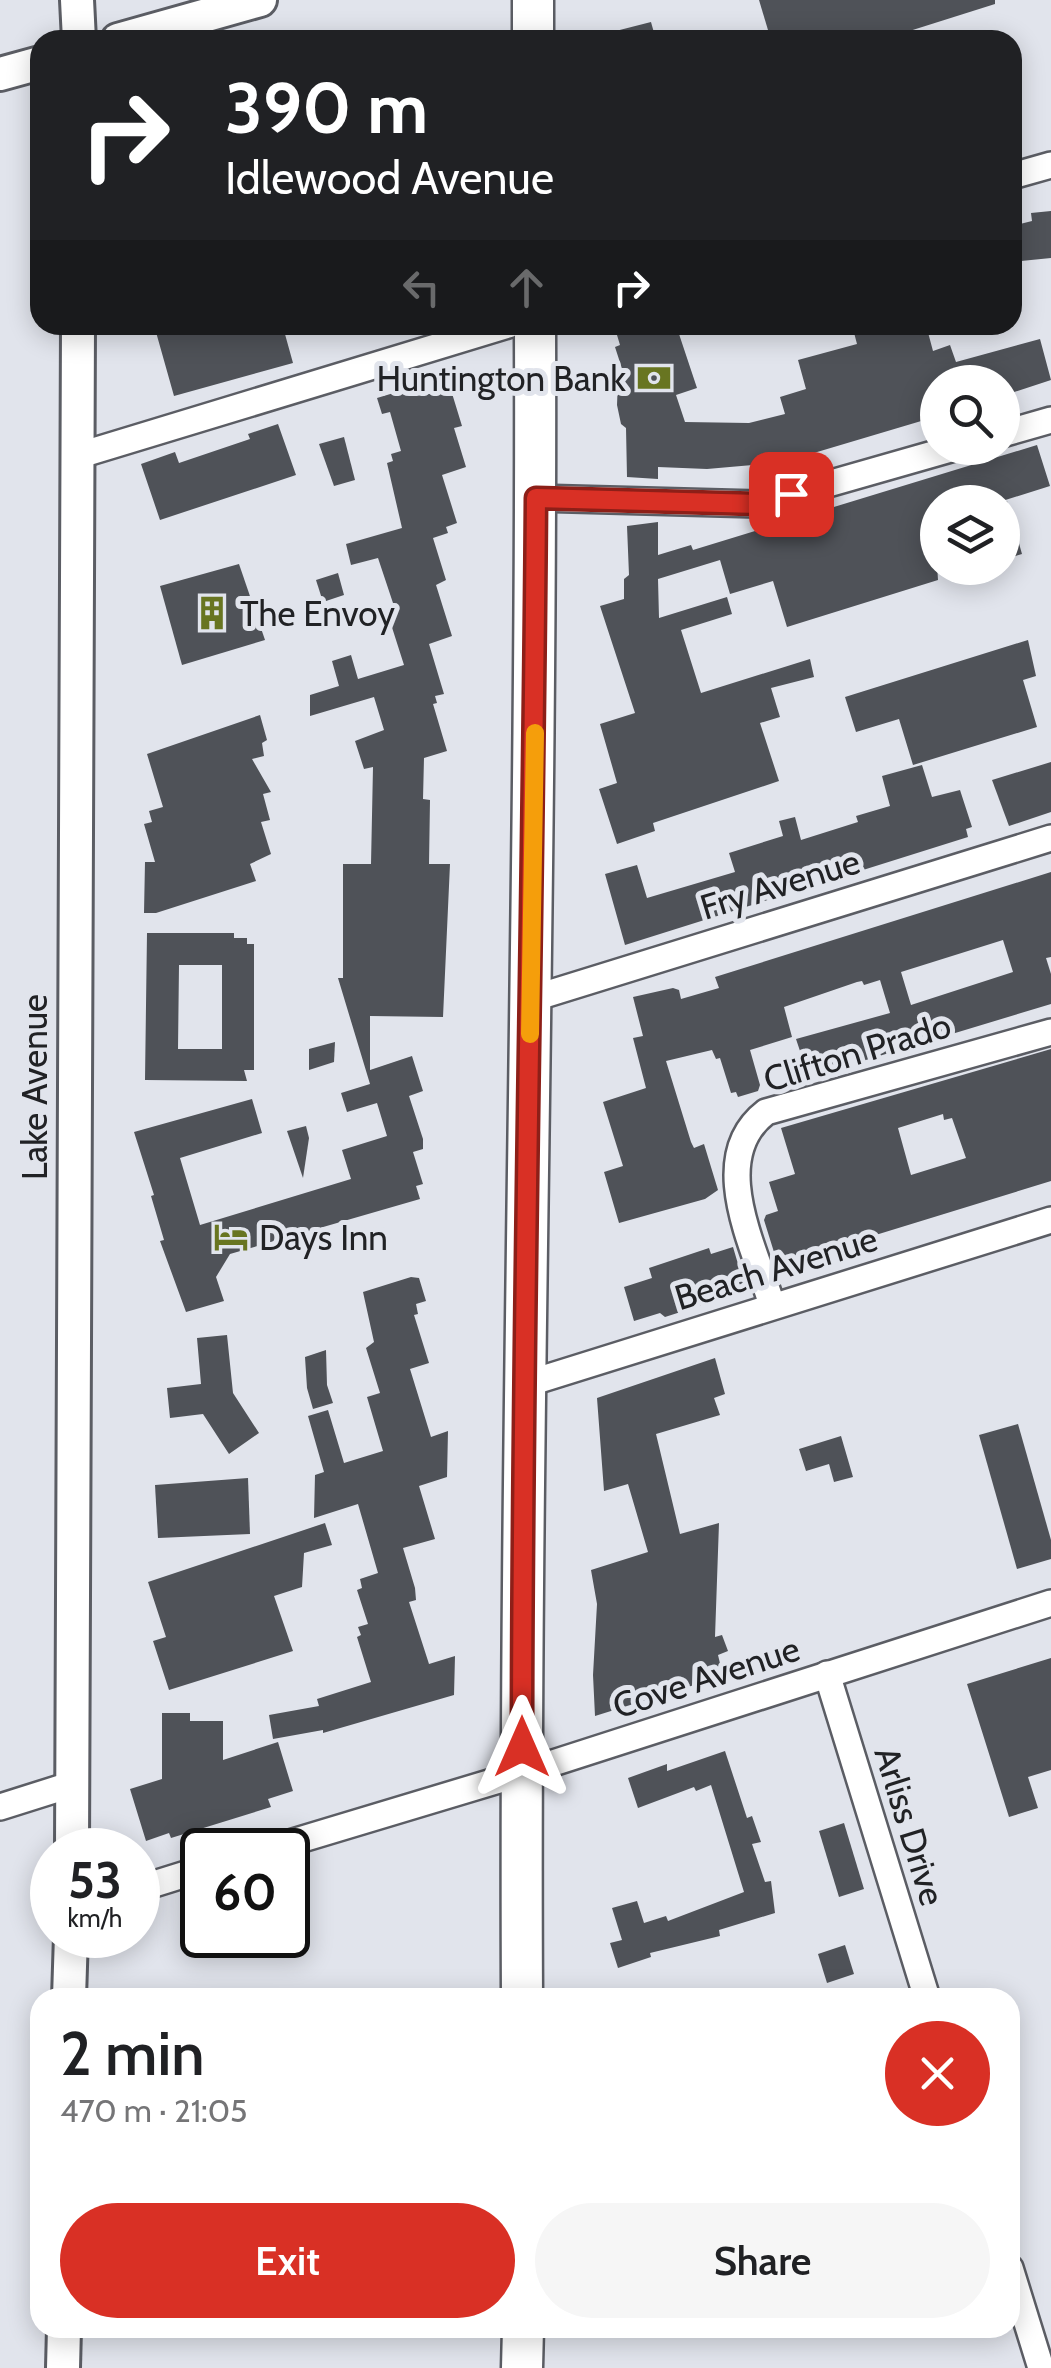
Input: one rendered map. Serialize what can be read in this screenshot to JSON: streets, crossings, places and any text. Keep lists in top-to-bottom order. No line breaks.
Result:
{"streets":{"street":["Fry Avenue","Clifton Prado","Lake Avenue","Beach Avenue","Cove Avenue","Arliss Drive"]},"crossings":[["Clifton Prado","Beach Avenue"],["Cove Avenue","Arliss Drive"]],"places":{"bank":["Huntington Bank"],"building":["The Envoy"],"hotel":["Days Inn"]},"page":{"turn":["390 m","Idlewood Avenue"],"speed":"53 km/h","limit":"60","heading":["2 min","470 m · 21:05"],"buttons":["Exit","Share"]}}
